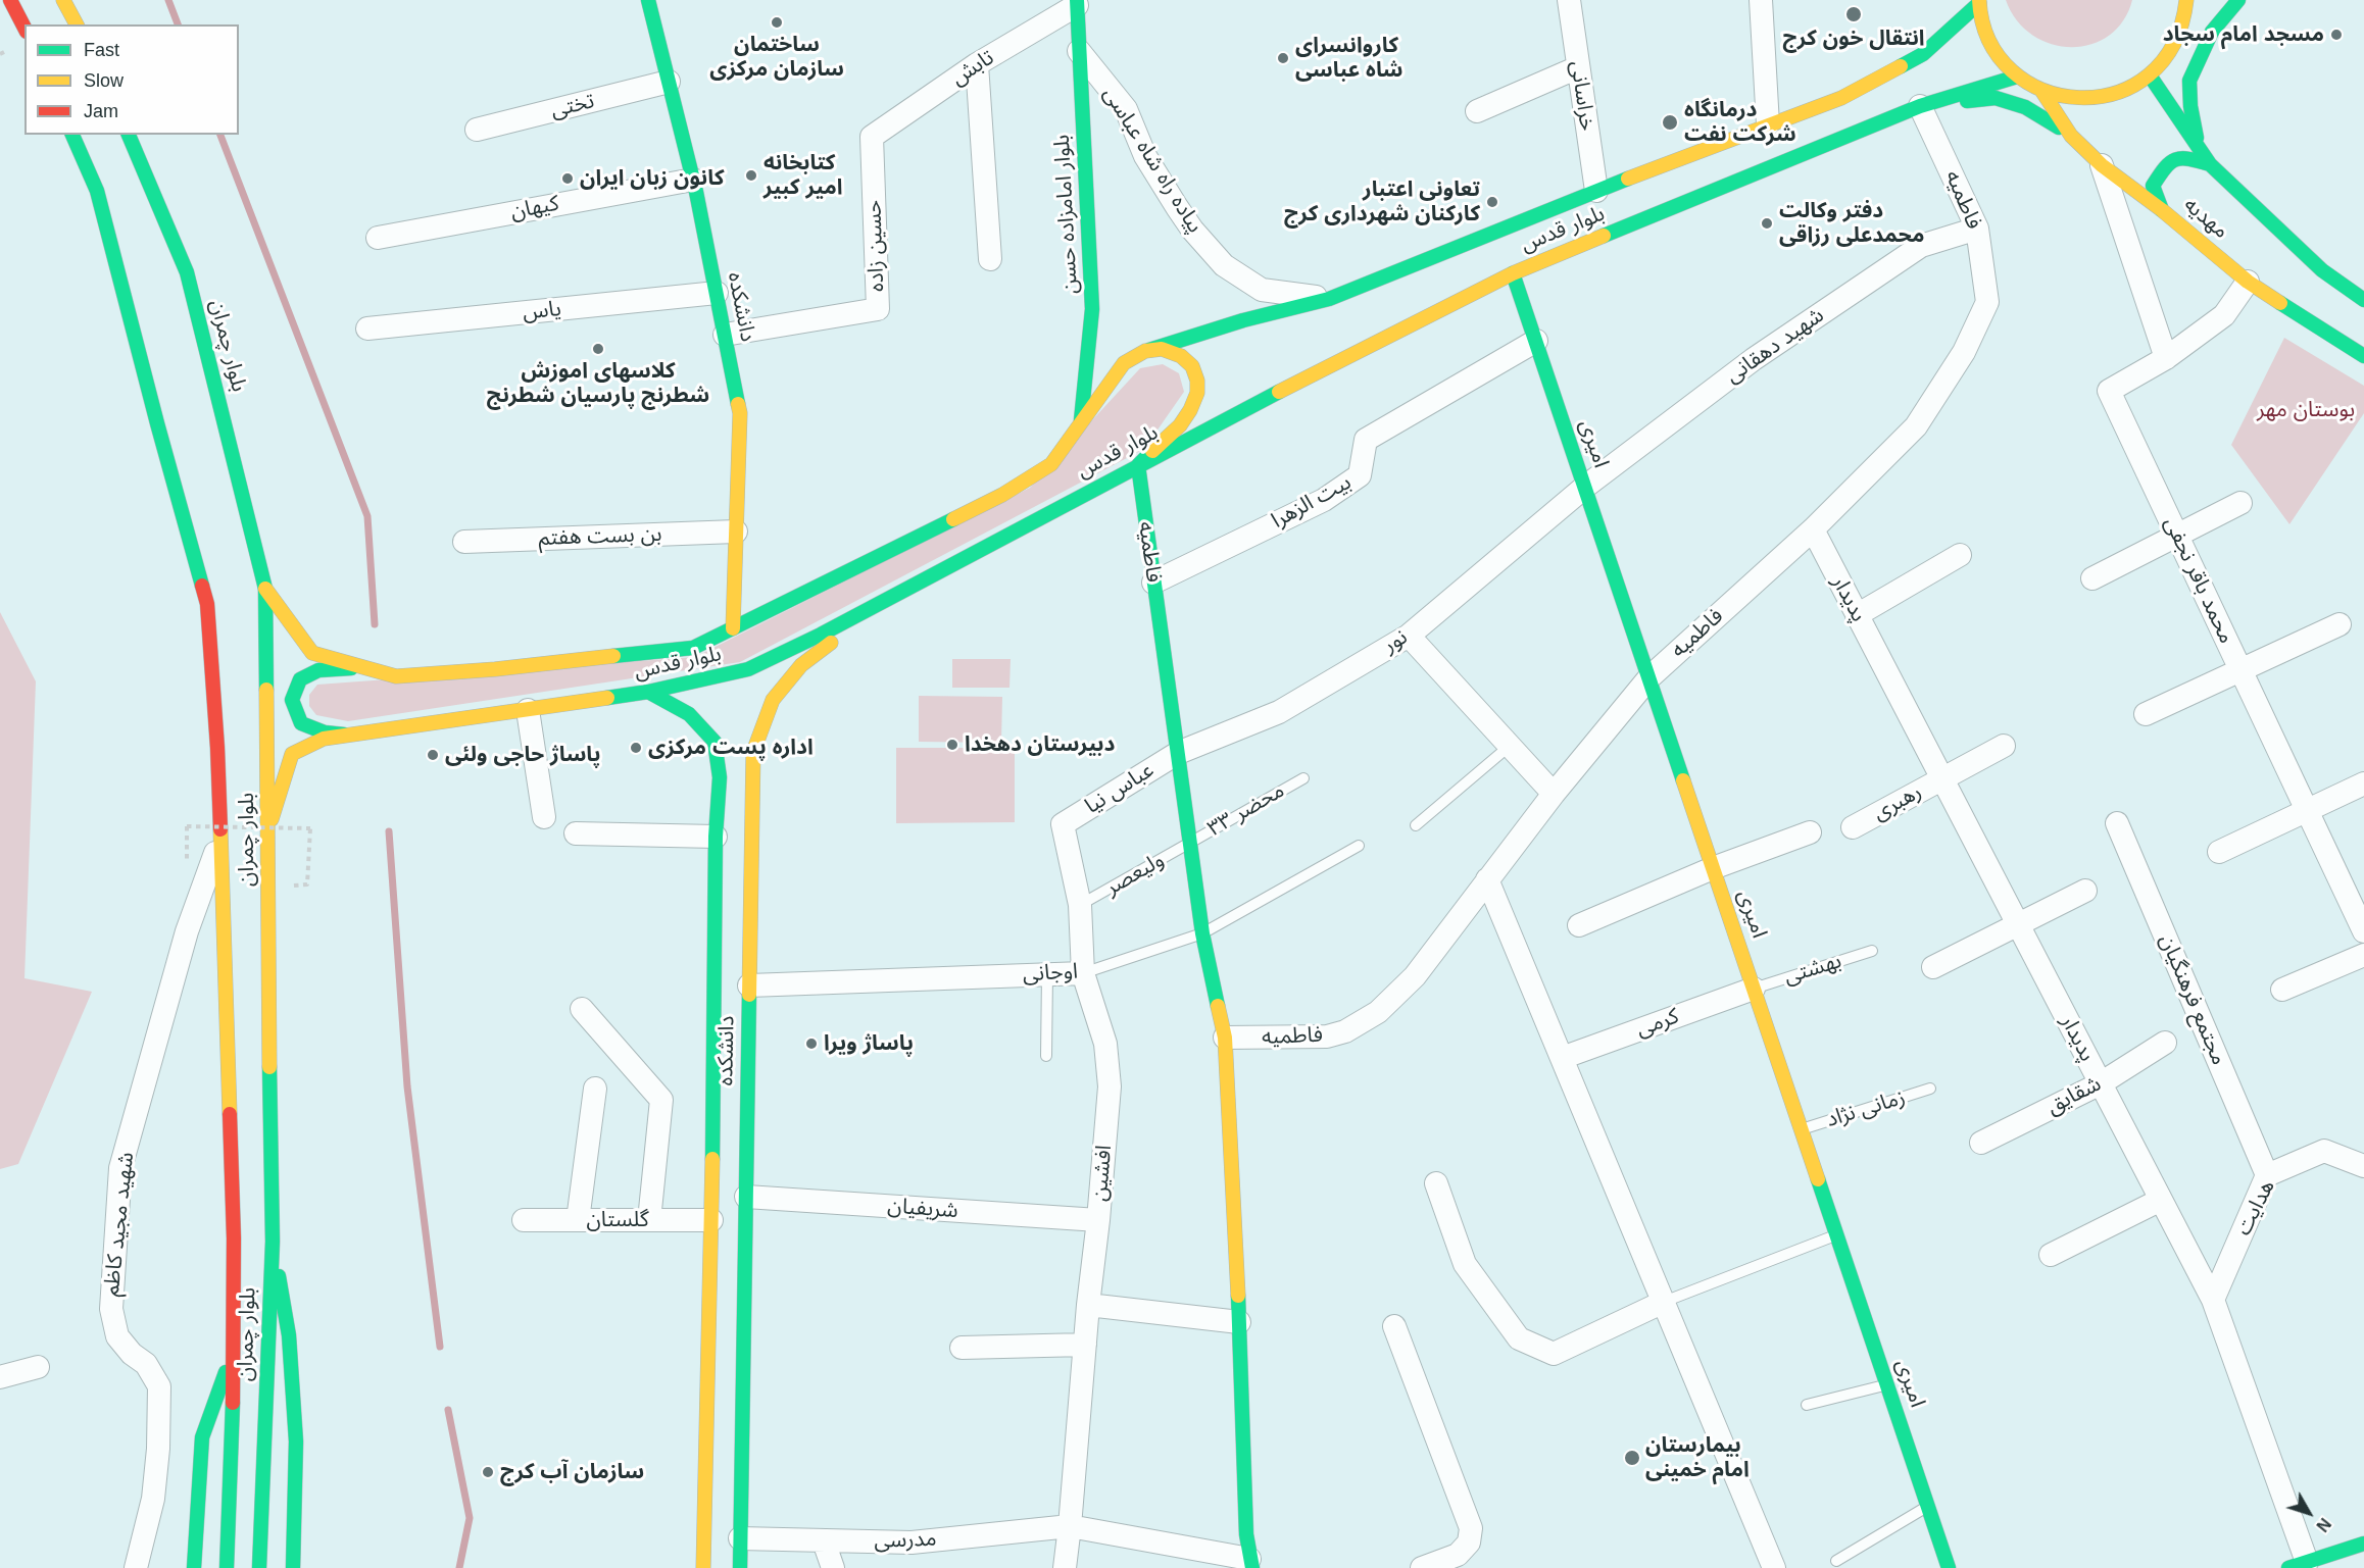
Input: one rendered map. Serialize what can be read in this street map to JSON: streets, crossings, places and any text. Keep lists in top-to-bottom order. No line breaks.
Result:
{"streets":{"main road":["فاطمیه","بلوار امامزاده حسن","مهدیه","بلوار قدس","دانشکده","بلوار چمران","امیری"],"street":["تابش","خراسانی","تختی","پیاده راه شاه عباسی","کیهان","حسین زاده","یاس","شهید دهقانی","بیت الزهرا","بن بست هفتم","محمد باقر نجفی","پدیدار","نور","عباس نیا","رهبری","اوجانی","مجتمع فرهنگیان","کرمی","شقایق","افشین","هدایت","شریفیان","گلستان","شهید مجید کاظم","مدرسی"],"lane":["محضر ۳۳","ولیعصر","بهشتی","زمانی نژاد"]},"crossings":[["تابش","بلوار امامزاده حسن"],["تابش","حسین زاده"],["خراسانی","بلوار قدس"],["تختی","دانشکده"],["پیاده راه شاه عباسی","بلوار امامزاده حسن"],["پیاده راه شاه عباسی","بلوار قدس"],["فاطمیه","بلوار قدس"],["فاطمیه","شهید دهقانی"],["فاطمیه","امیری"],["فاطمیه","بیت الزهرا"],["فاطمیه","پدیدار"],["فاطمیه","نور"],["فاطمیه","عباس نیا"],["فاطمیه","محضر ۳۳"],["فاطمیه","ولیعصر"],["فاطمیه","اوجانی"],["فاطمیه","مدرسی"],["کیهان","دانشکده"],["بلوار امامزاده حسن","بلوار قدس"],["مهدیه","محمد باقر نجفی"],["بلوار قدس","دانشکده"],["بلوار قدس","بلوار چمران"],["بلوار قدس","امیری"],["حسین زاده","دانشکده"],["دانشکده","یاس"],["دانشکده","بن بست هفتم"],["دانشکده","اوجانی"],["دانشکده","شریفیان"],["دانشکده","گلستان"],["دانشکده","مدرسی"],["بلوار چمران","شهید مجید کاظم"],["شهید دهقانی","امیری"],["شهید دهقانی","نور"],["امیری","بیت الزهرا"],["امیری","نور"],["امیری","بهشتی"],["امیری","کرمی"],["امیری","زمانی نژاد"],["پدیدار","رهبری"],["پدیدار","شقایق"],["پدیدار","هدایت"],["نور","عباس نیا"],["عباس نیا","افشین"],["محضر ۳۳","ولیعصر"],["ولیعصر","افشین"],["بهشتی","کرمی"],["اوجانی","افشین"],["مجتمع فرهنگیان","هدایت"],["افشین","شریفیان"],["افشین","مدرسی"]],"parks":["بوستان مهر"],"places":["انتقال خون کرج","ساختمان سازمان مرکزی","مسجد امام سجاد","کاروانسرای شاه عباسی","درمانگاه شرکت نفت","کتابخانه امیر کبیر","کانون زبان ایران","تعاونی اعتبار کارکنان شهرداری کرج","دفتر وکالت محمدعلی رزاقی","کلاسهای اموزش شطرنج پارسیان شطرنج","دبیرستان دهخدا","اداره پست مرکزی","پاساژ حاجی ولئی","پاساژ ویرا","بیمارستان امام خمینی","سازمان آب کرج"],"legend":["Fast","Slow","Jam"],"north":"bottom right"}
